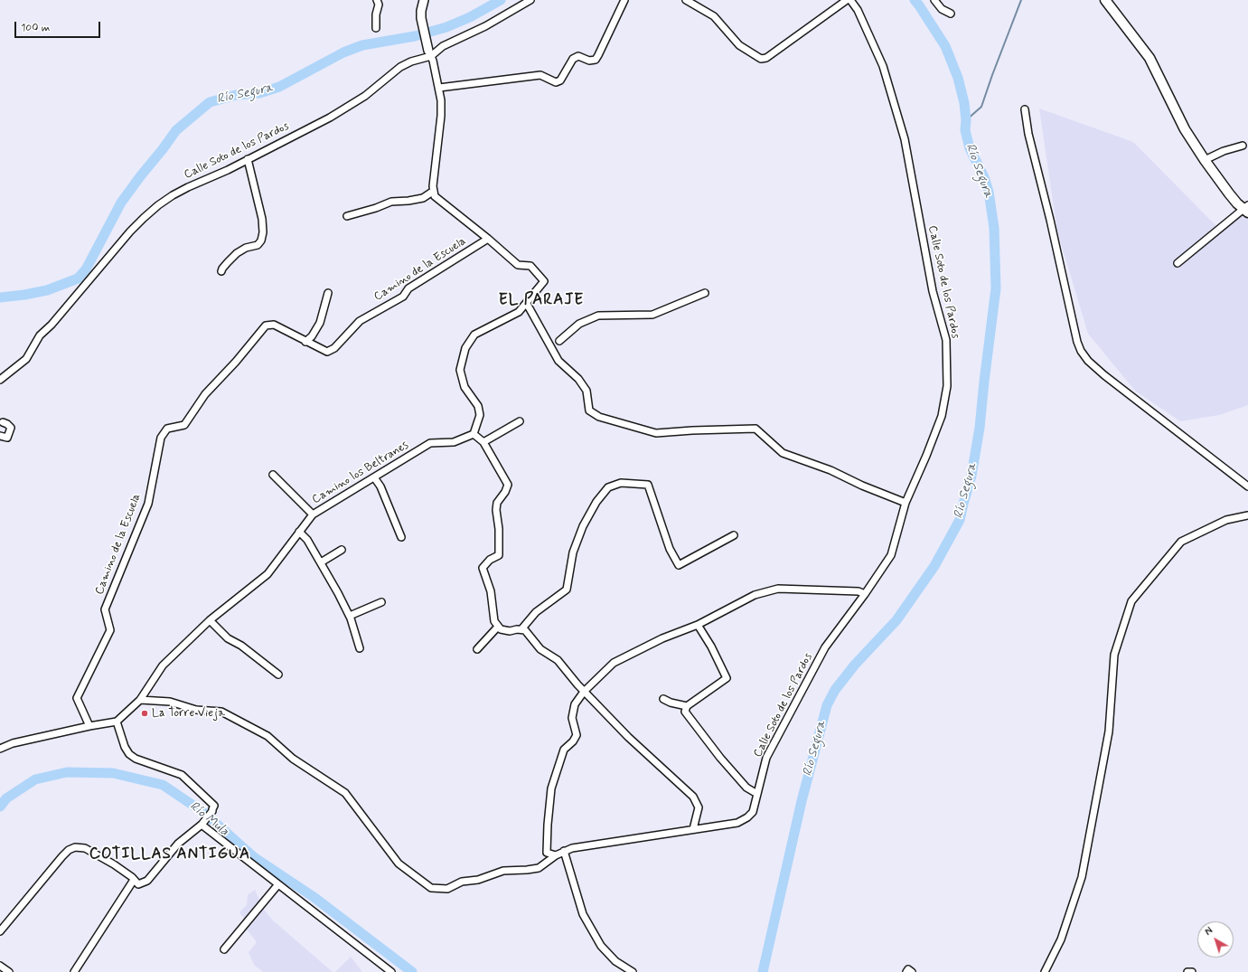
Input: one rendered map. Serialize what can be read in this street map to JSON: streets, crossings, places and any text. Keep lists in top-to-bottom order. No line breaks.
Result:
{"streets":{"street":["Calle Soto de los Pardos","Camino de la Escuela","Camino los Beltranes"]},"crossings":[["Calle Soto de los Pardos","Camino los Beltranes"]],"districts":["EL PARAJE","COTILLAS ANTIGUA"],"water":["Río Segura","Río Mula"],"places":["La Torre Vieja"],"scale_bar":"100 m","north":"top left"}
